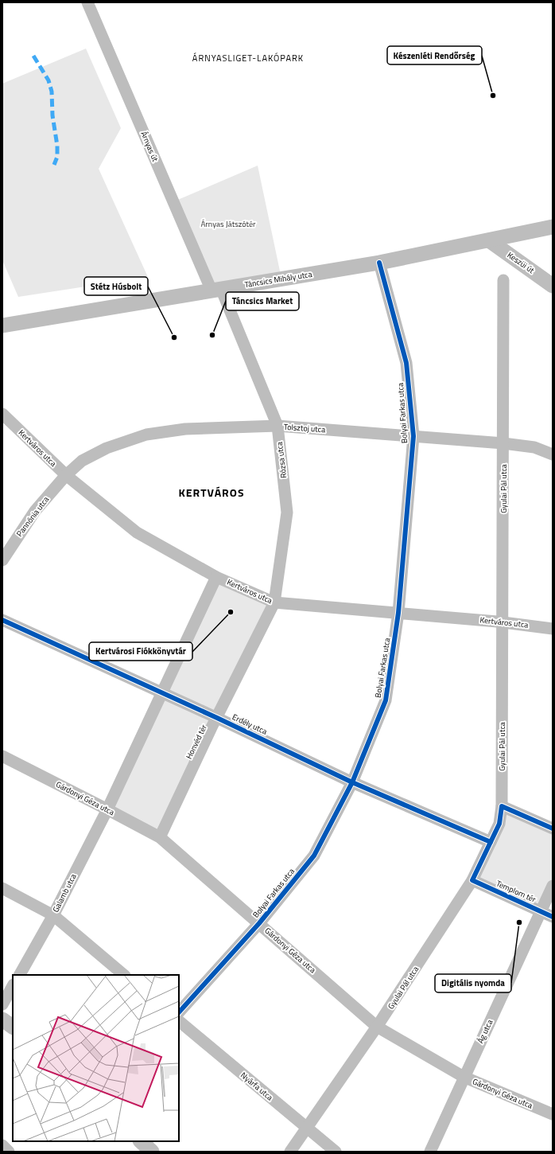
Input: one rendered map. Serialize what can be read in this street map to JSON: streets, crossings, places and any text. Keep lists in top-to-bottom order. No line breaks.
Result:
{"streets":{"street":["Árnyas út","Keszüi út","Táncsics Mihály utca","Bolyai Farkas utca","Tolsztoj utca","Kertváros utca","Rózsa utca","Gyulai Pál utca","Pannónia utca","Erdély utca","Honvéd tér","Gárdonyi Géza utca","Templom tér","Galamb utca","Ág utca","Nyárfa utca"]},"crossings":[["Árnyas út","Táncsics Mihály utca"],["Árnyas út","Rózsa utca"],["Keszüi út","Táncsics Mihály utca"],["Táncsics Mihály utca","Bolyai Farkas utca"],["Táncsics Mihály utca","Rózsa utca"],["Bolyai Farkas utca","Tolsztoj utca"],["Bolyai Farkas utca","Kertváros utca"],["Bolyai Farkas utca","Erdély utca"],["Bolyai Farkas utca","Gárdonyi Géza utca"],["Tolsztoj utca","Kertváros utca"],["Tolsztoj utca","Rózsa utca"],["Tolsztoj utca","Gyulai Pál utca"],["Tolsztoj utca","Pannónia utca"],["Kertváros utca","Rózsa utca"],["Kertváros utca","Gyulai Pál utca"],["Kertváros utca","Pannónia utca"],["Kertváros utca","Honvéd tér"],["Rózsa utca","Honvéd tér"],["Gyulai Pál utca","Erdély utca"],["Gyulai Pál utca","Gárdonyi Géza utca"],["Gyulai Pál utca","Templom tér"],["Gyulai Pál utca","Nyárfa utca"],["Erdély utca","Honvéd tér"],["Honvéd tér","Gárdonyi Géza utca"],["Gárdonyi Géza utca","Galamb utca"],["Gárdonyi Géza utca","Ág utca"],["Templom tér","Ág utca"]],"districts":["ÁRNYASLIGET-LAKÓPARK","KERTVÁROS"],"parks":["Árnyas Játszótér"],"places":["Készenléti Rendőrség","Táncsics Market","Stétz Húsbolt","Kertvárosi Fiókkönyvtár","Digitális nyomda"]}
